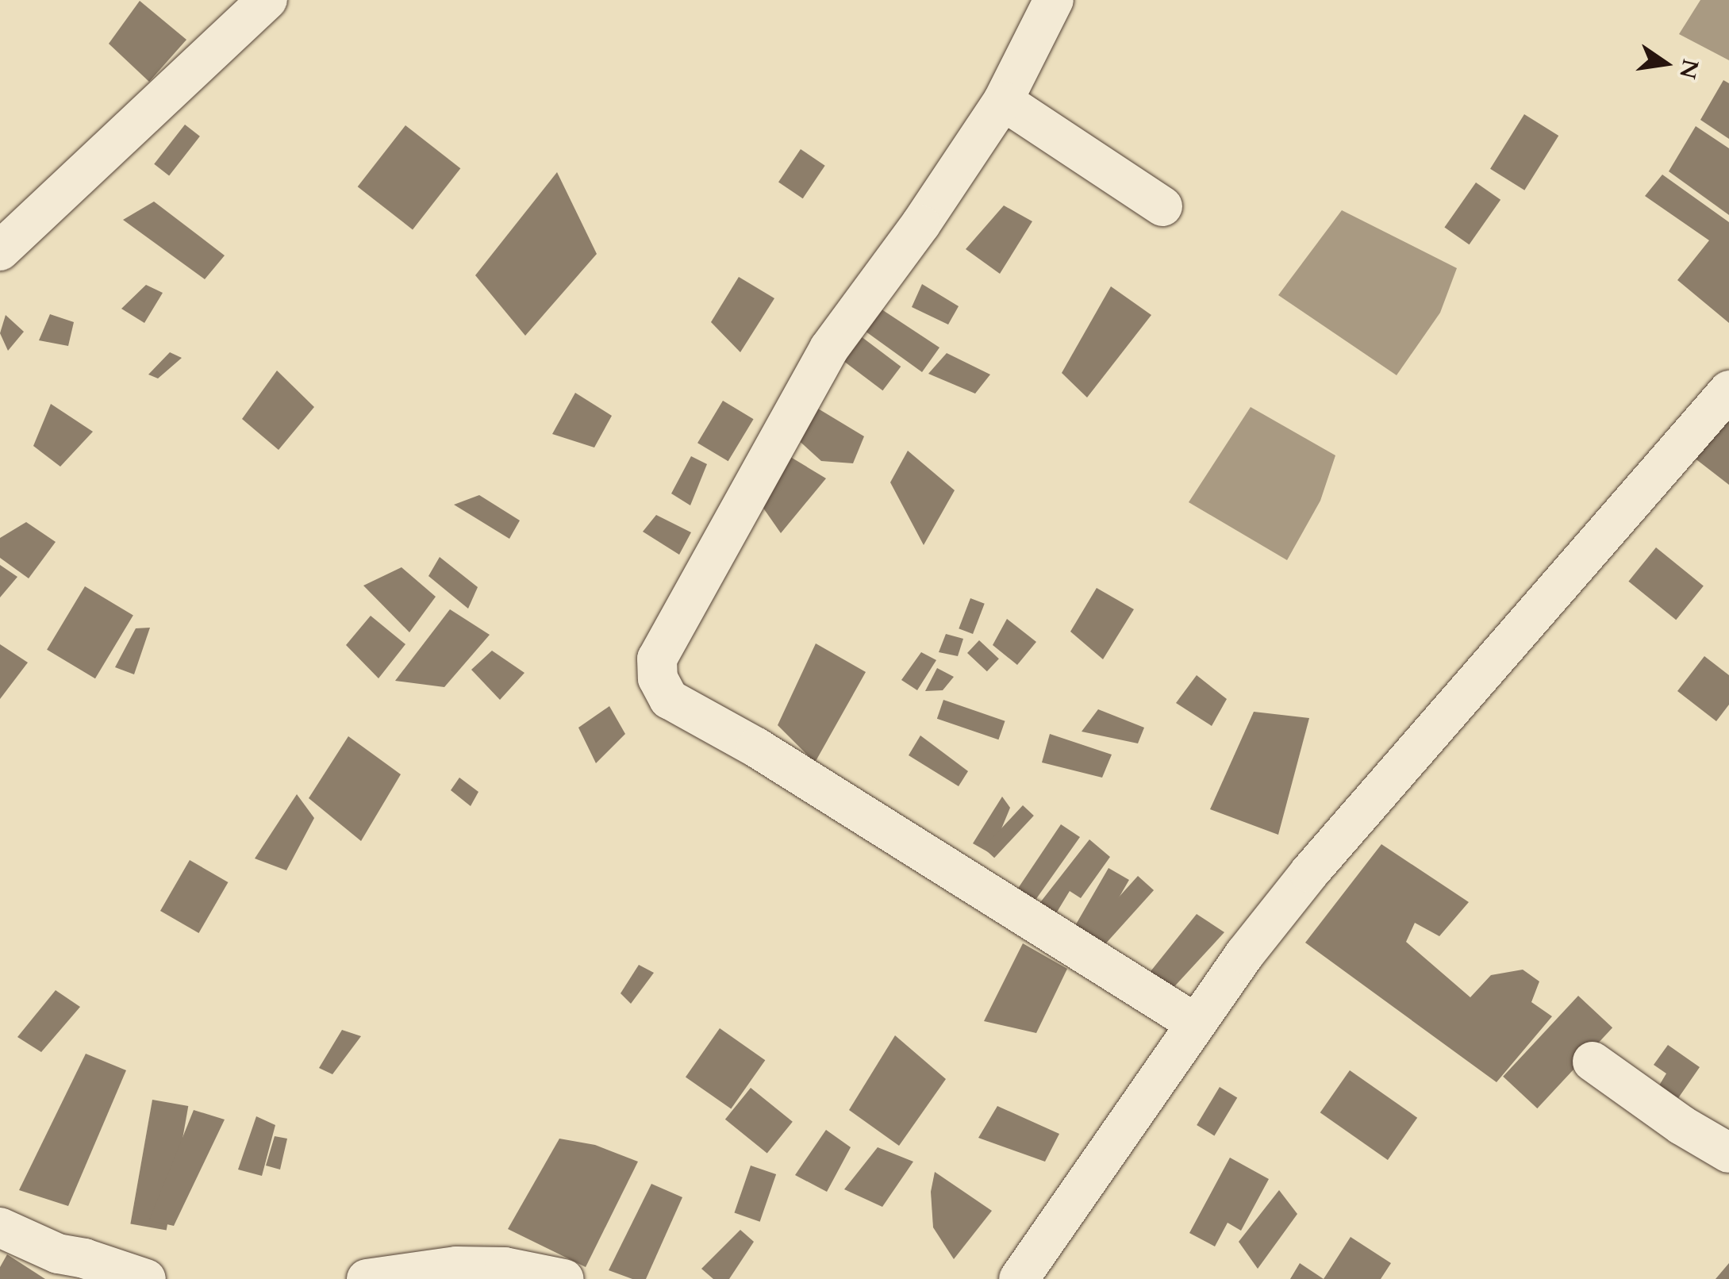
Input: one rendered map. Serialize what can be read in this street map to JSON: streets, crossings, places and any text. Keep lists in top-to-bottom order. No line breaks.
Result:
{"north":"right"}
